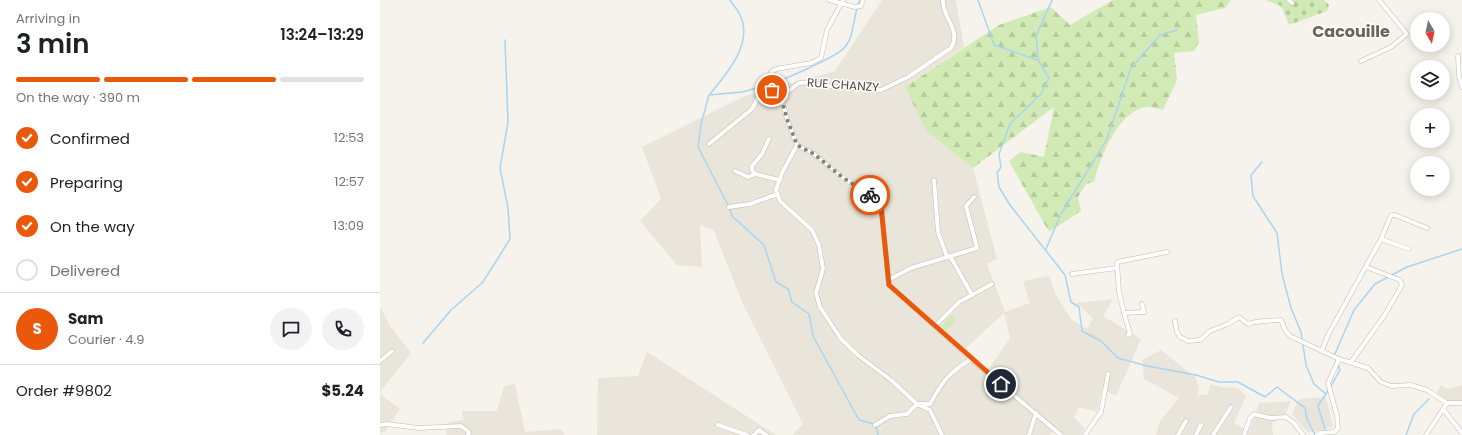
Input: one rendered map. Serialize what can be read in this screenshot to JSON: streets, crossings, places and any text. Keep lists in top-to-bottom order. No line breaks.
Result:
{"streets":{"street":["RUE CHANZY"]},"districts":["Cacouille"],"north":"bottom","page":{"heading":["3 min","Arriving in","13:24–13:29"],"panel":["Sam","Courier · 4.9","Order #9802","$5.24"],"map_buttons":["+","−"],"bar":"On the way · 390 m","list":[["Confirmed","12:53"],["Preparing","12:57"],["On the way","13:09"],"Delivered"],"round":"S"}}
